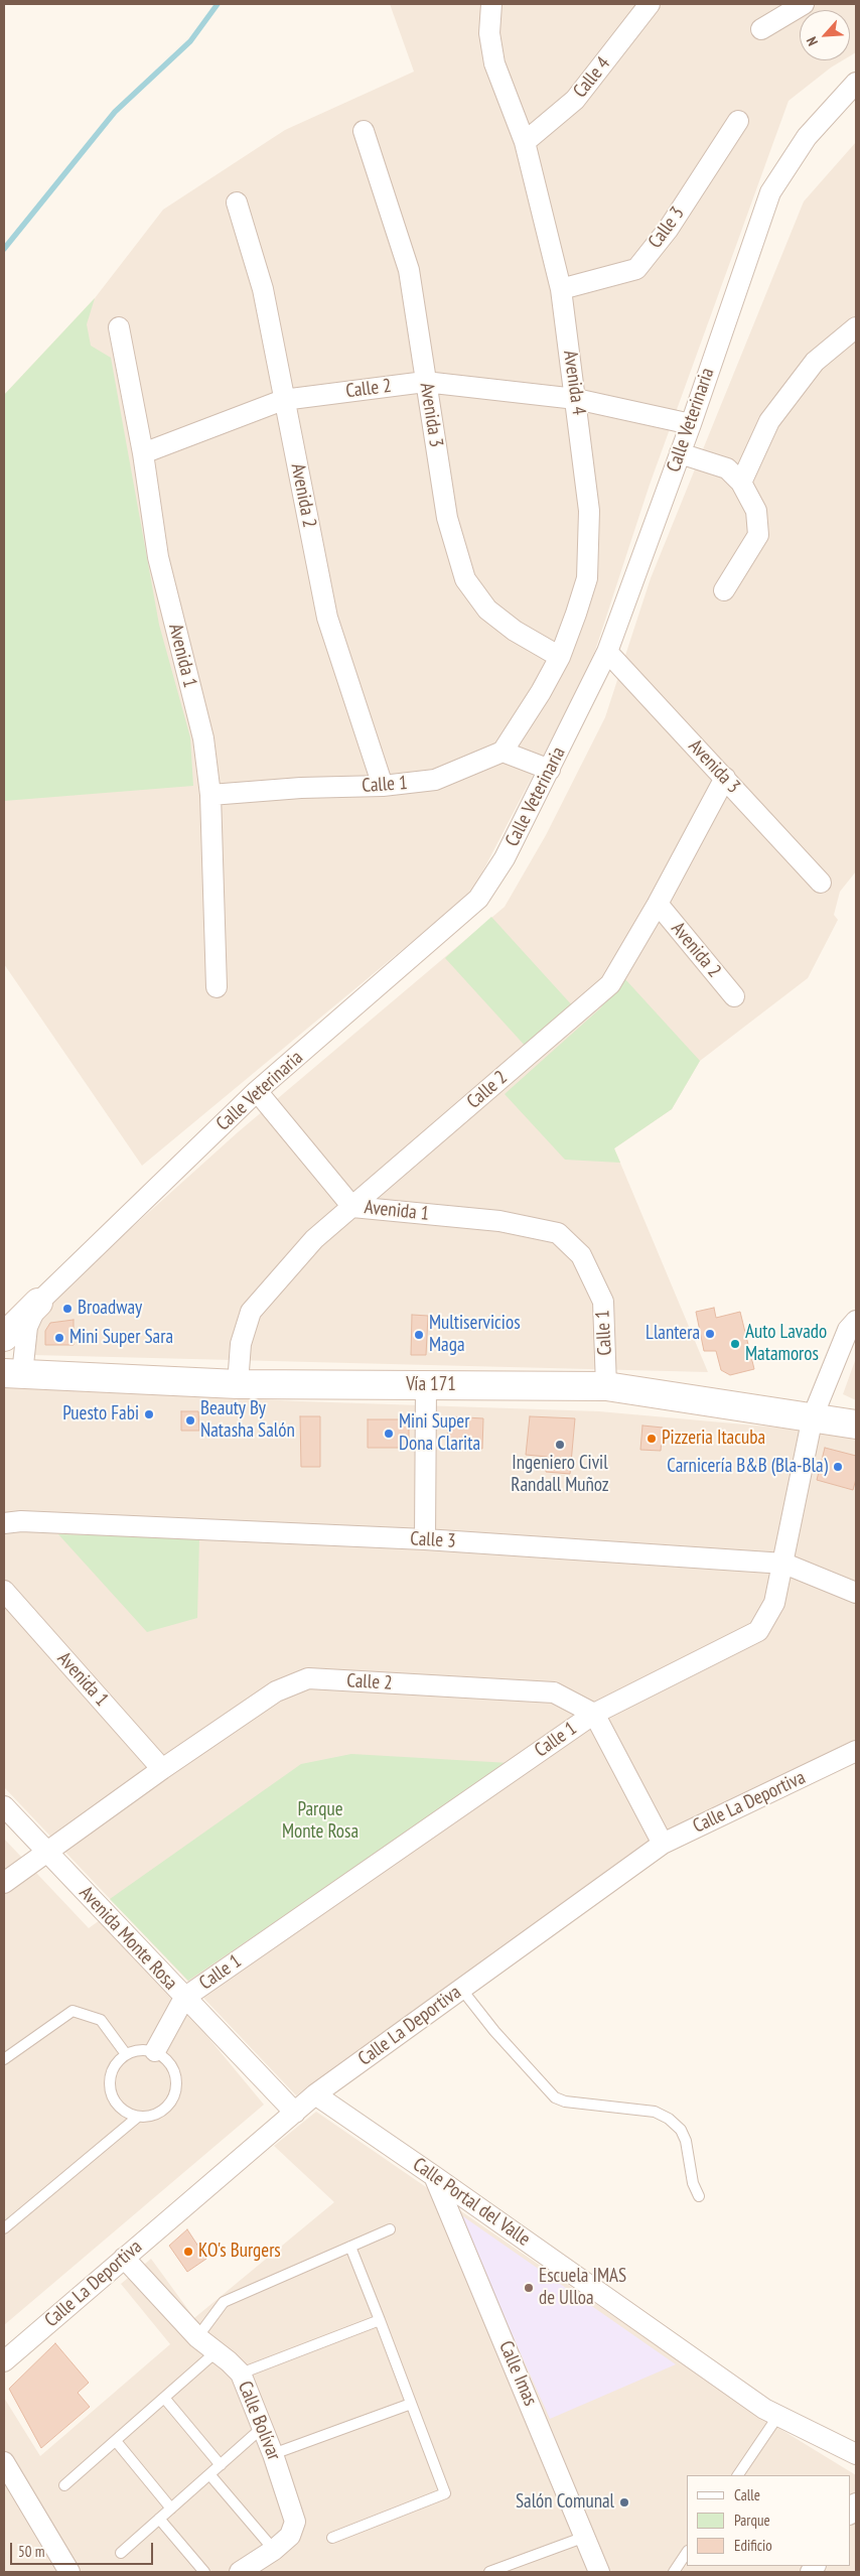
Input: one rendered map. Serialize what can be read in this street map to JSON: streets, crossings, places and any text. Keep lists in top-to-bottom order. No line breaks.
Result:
{"streets":{"main road":["Vía 171"],"street":["Calle 4","Calle 3","Avenida 4","Calle 2","Avenida 3","Calle Veterinaria","Avenida 2","Avenida 1","Calle 1","Calle La Deportiva","Avenida Monte Rosa","Calle Portal del Valle","Calle Imas","Calle Bolívar"]},"crossings":[["Calle 4","Avenida 4"],["Calle 3","Avenida 4"],["Calle 3","Calle 1"],["Avenida 4","Calle 2"],["Avenida 4","Avenida 3"],["Avenida 4","Calle 1"],["Calle 2","Avenida 3"],["Calle 2","Calle Veterinaria"],["Calle 2","Avenida 2"],["Calle 2","Avenida 1"],["Calle 2","Calle 1"],["Calle 2","Vía 171"],["Calle 2","Avenida Monte Rosa"],["Avenida 3","Calle Veterinaria"],["Calle Veterinaria","Avenida 1"],["Calle Veterinaria","Vía 171"],["Avenida 2","Calle 1"],["Avenida 1","Calle 1"],["Calle 1","Vía 171"],["Calle 1","Avenida Monte Rosa"],["Calle La Deportiva","Avenida Monte Rosa"],["Calle La Deportiva","Calle Portal del Valle"],["Calle La Deportiva","Calle Bolívar"],["Calle Portal del Valle","Calle Imas"]],"parks":["Parque Monte Rosa"],"places":["Broadway","Llantera","Multiservicios Maga","Mini Super Sara","Auto Lavado Matamoros","Puesto Fabi","Beauty By Natasha Salón","Mini Super Dona Clarita","Pizzeria Itacuba","Ingeniero Civil Randall Muñoz","Carnicería B&B (Bla-Bla)","KO's Burgers","Escuela IMAS de Ulloa","Salón Comunal"],"legend":["Calle","Parque","Edificio"],"scale_bar":"50 m","north":"bottom left"}
